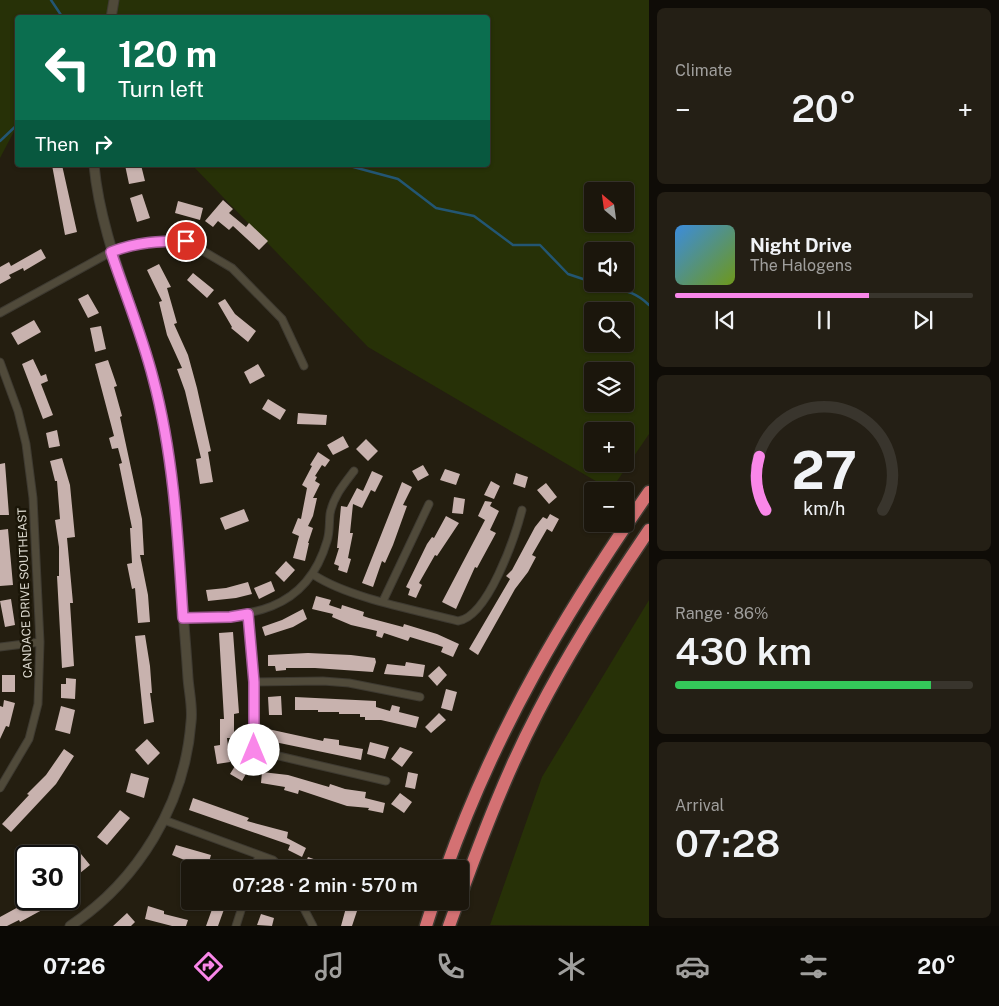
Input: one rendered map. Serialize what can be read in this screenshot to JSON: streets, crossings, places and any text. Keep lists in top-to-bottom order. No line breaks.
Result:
{"streets":{"street":["CANDACE DRIVE SOUTHEAST"]},"north":"top left","page":{"tile":["Climate",["Range · 86%","430 km"],["Arrival","07:28"]],"turn":["120 m","Turn left"],"heat":["−","20°","+"],"then":"Then","map_buttons":["+","−"],"song":["Night Drive","The Halogens"],"limit":"30","trip":"07:28 · 2 min · 570 m","tabs":["07:26","20°"],"gauge":["27","km/h"]}}
